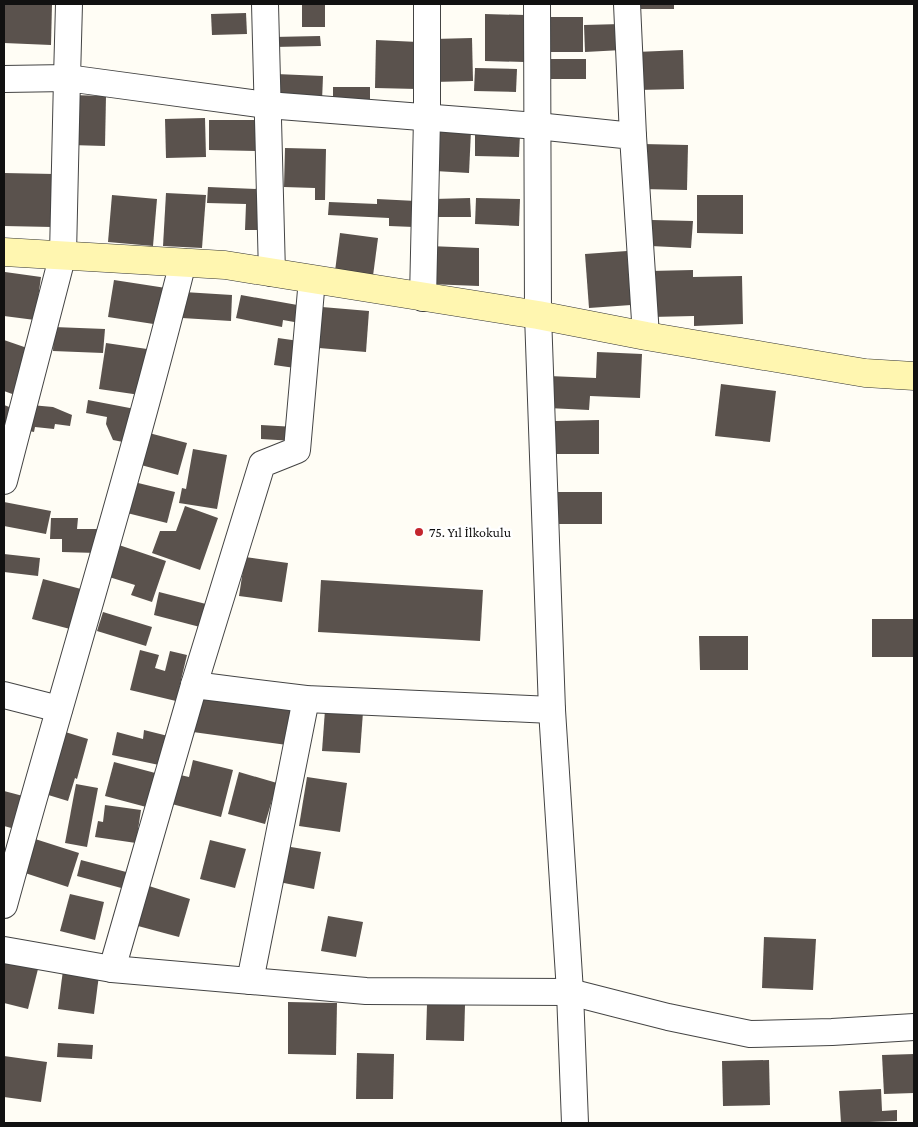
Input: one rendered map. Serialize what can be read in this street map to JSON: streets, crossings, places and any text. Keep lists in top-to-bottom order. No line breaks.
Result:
{"places":["75. Yıl İlkokulu"]}
